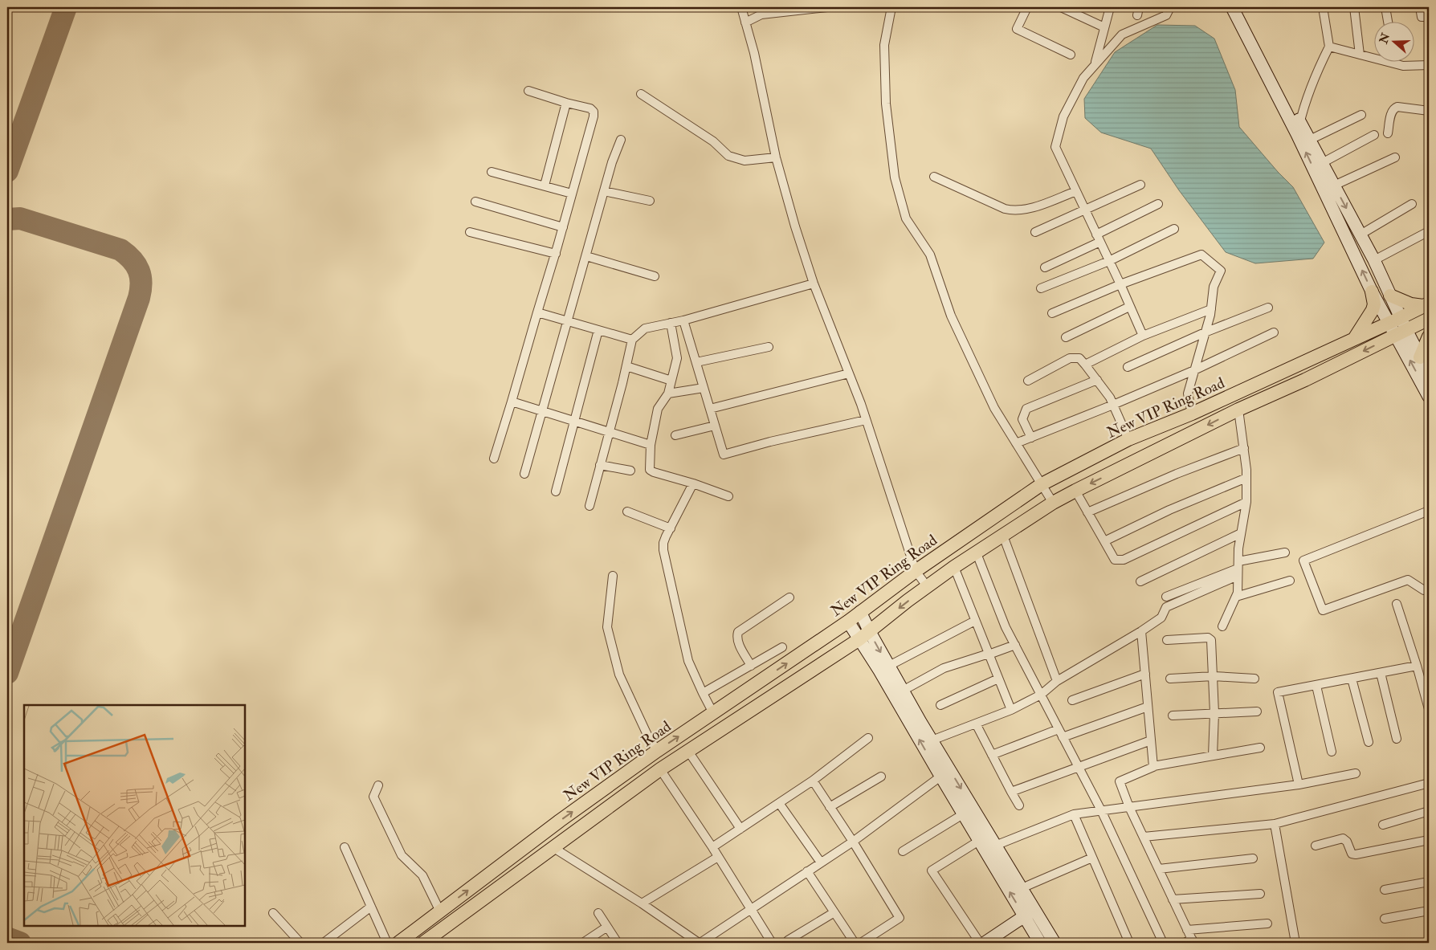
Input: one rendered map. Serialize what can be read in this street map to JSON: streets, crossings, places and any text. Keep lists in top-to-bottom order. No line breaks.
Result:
{"streets":{"main road":["New VIP Ring Road"]},"north":"left"}
